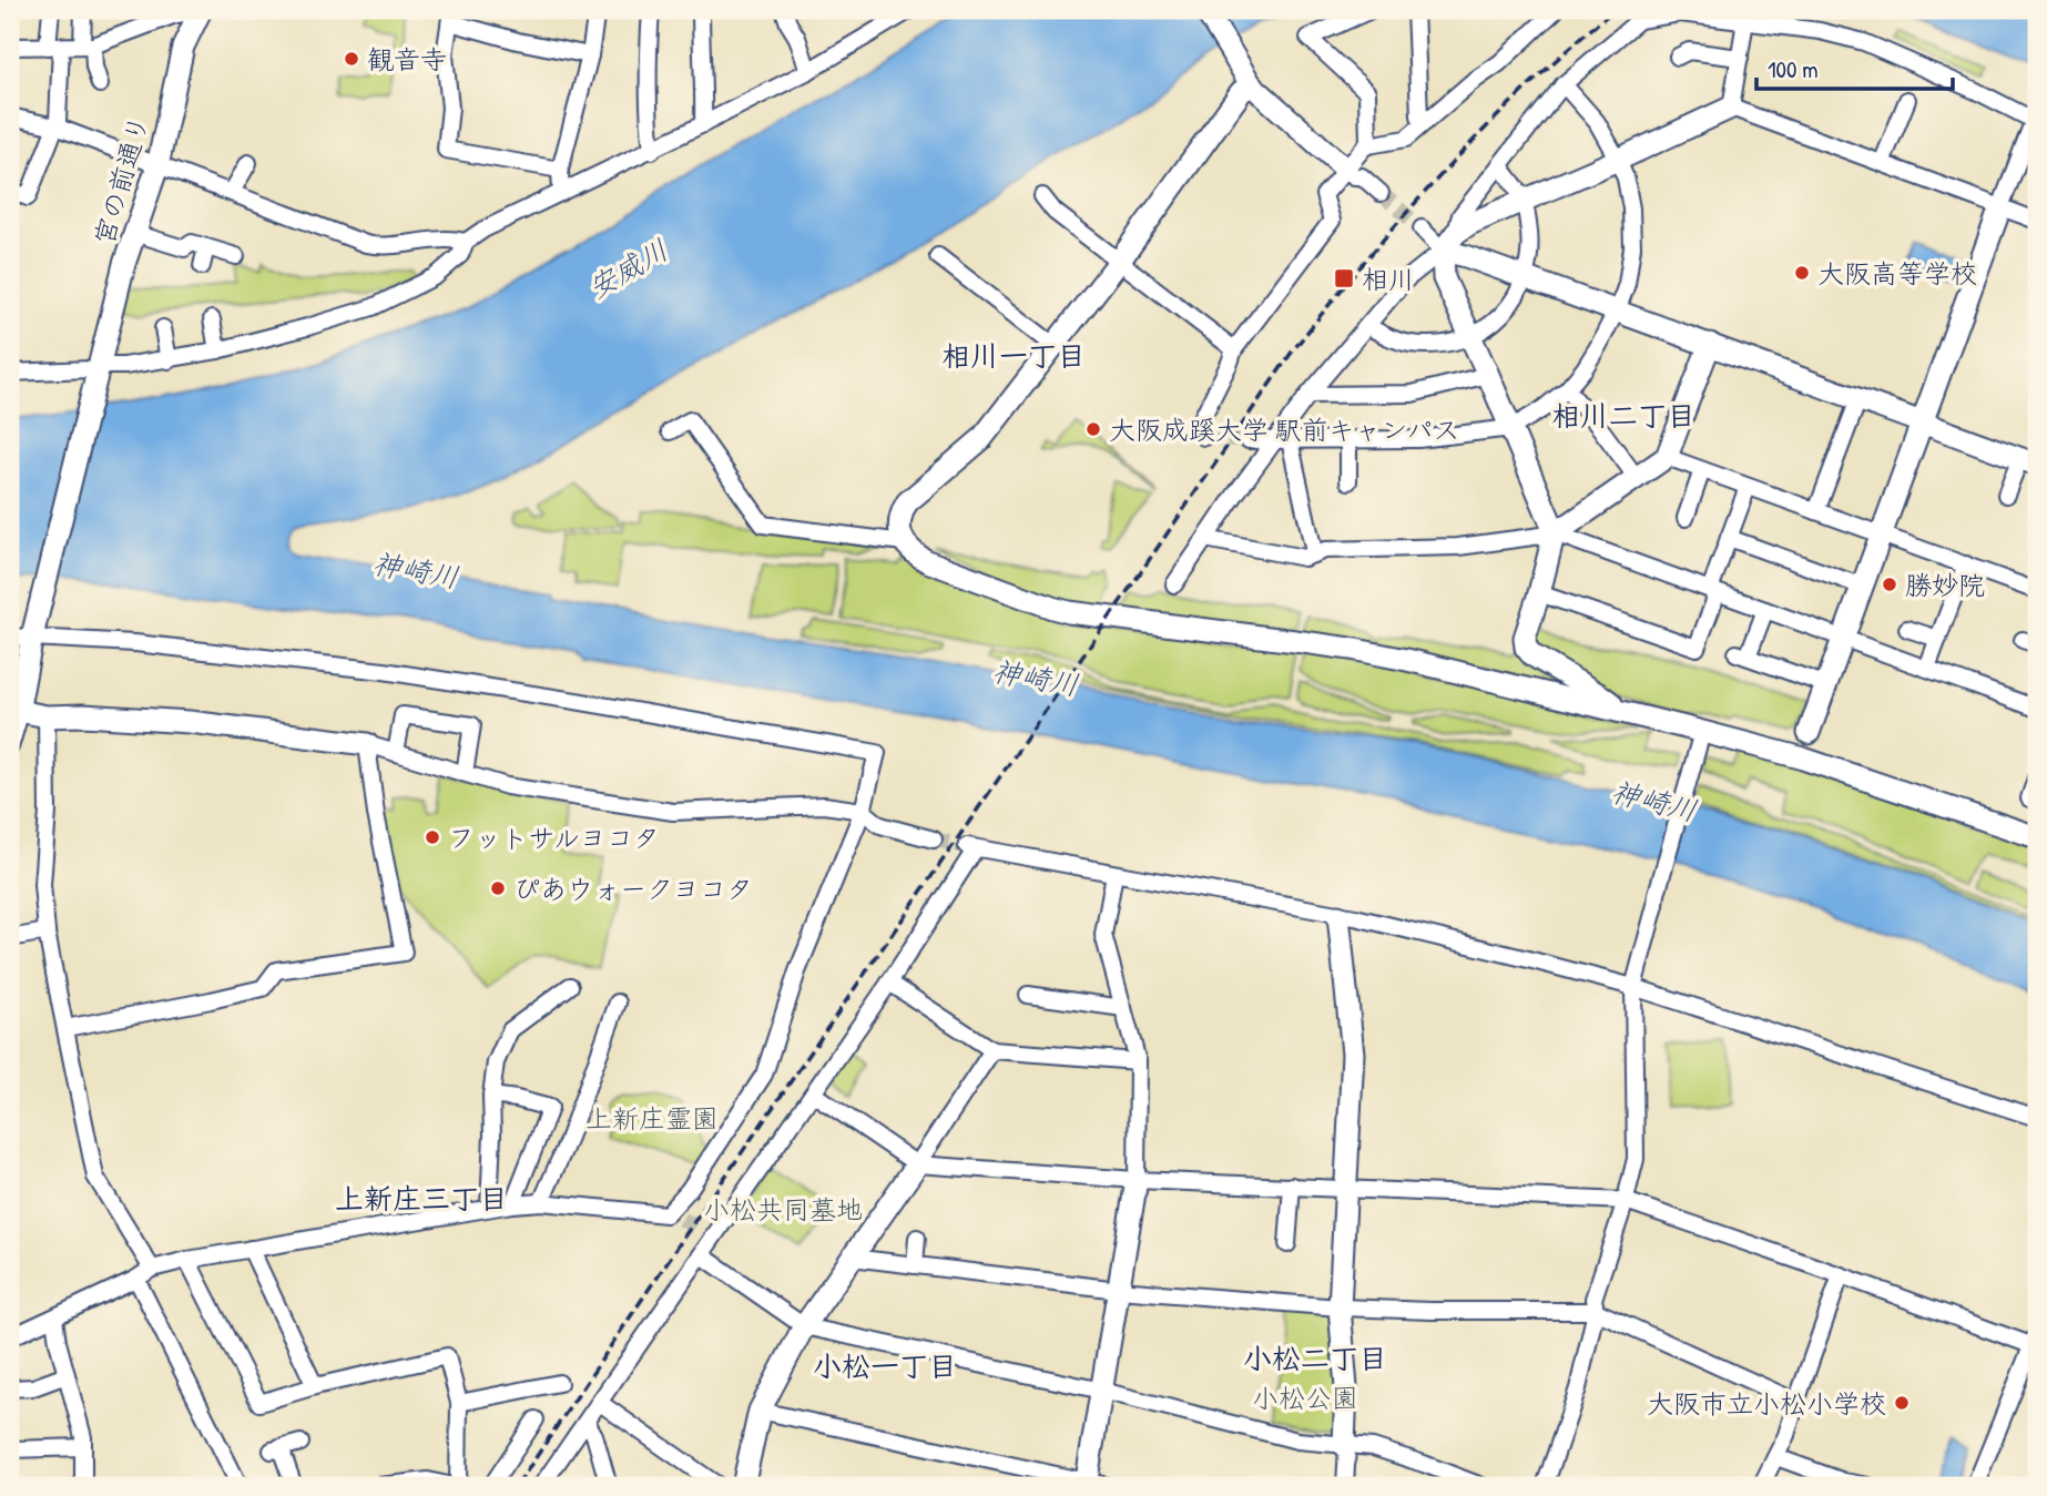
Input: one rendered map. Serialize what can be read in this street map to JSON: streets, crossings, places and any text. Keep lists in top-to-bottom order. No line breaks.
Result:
{"streets":{"street":["宮の前通り"]},"districts":["相川一丁目","相川二丁目","上新庄三丁目","小松二丁目","小松一丁目"],"water":["安威川","神崎川"],"parks":["上新庄霊園","小松共同墓地","小松公園"],"places":{"other":["観音寺","大阪高等学校","大阪成蹊大学 駅前キャンパス","勝妙院","フットサルヨコタ","ぴあウォークヨコタ","大阪市立小松小学校"],"transit":["相川"]},"scale_bar":"100 m"}
